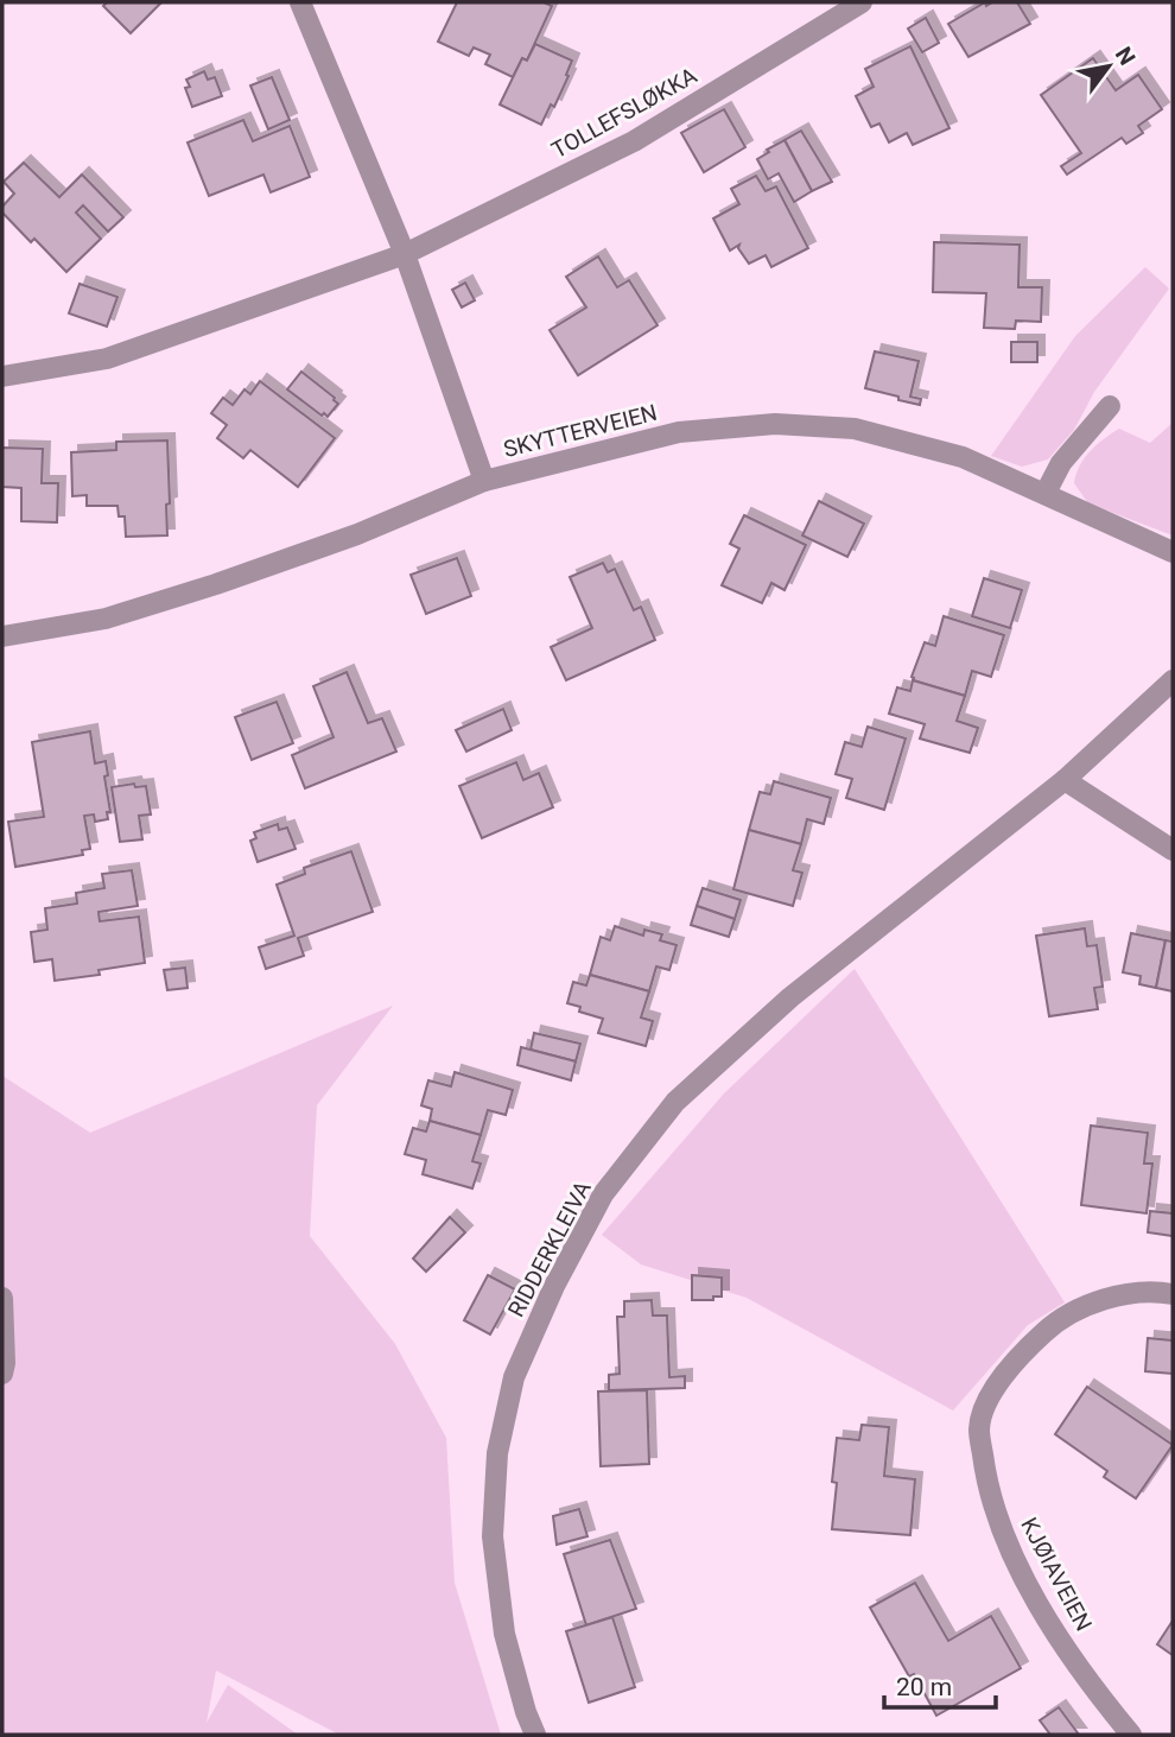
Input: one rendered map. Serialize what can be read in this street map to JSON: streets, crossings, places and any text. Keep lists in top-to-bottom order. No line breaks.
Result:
{"streets":{"street":["TOLLEFSLØKKA","SKYTTERVEIEN","RIDDERKLEIVA","KJØIAVEIEN"]},"scale_bar":"20 m","north":"top right"}
